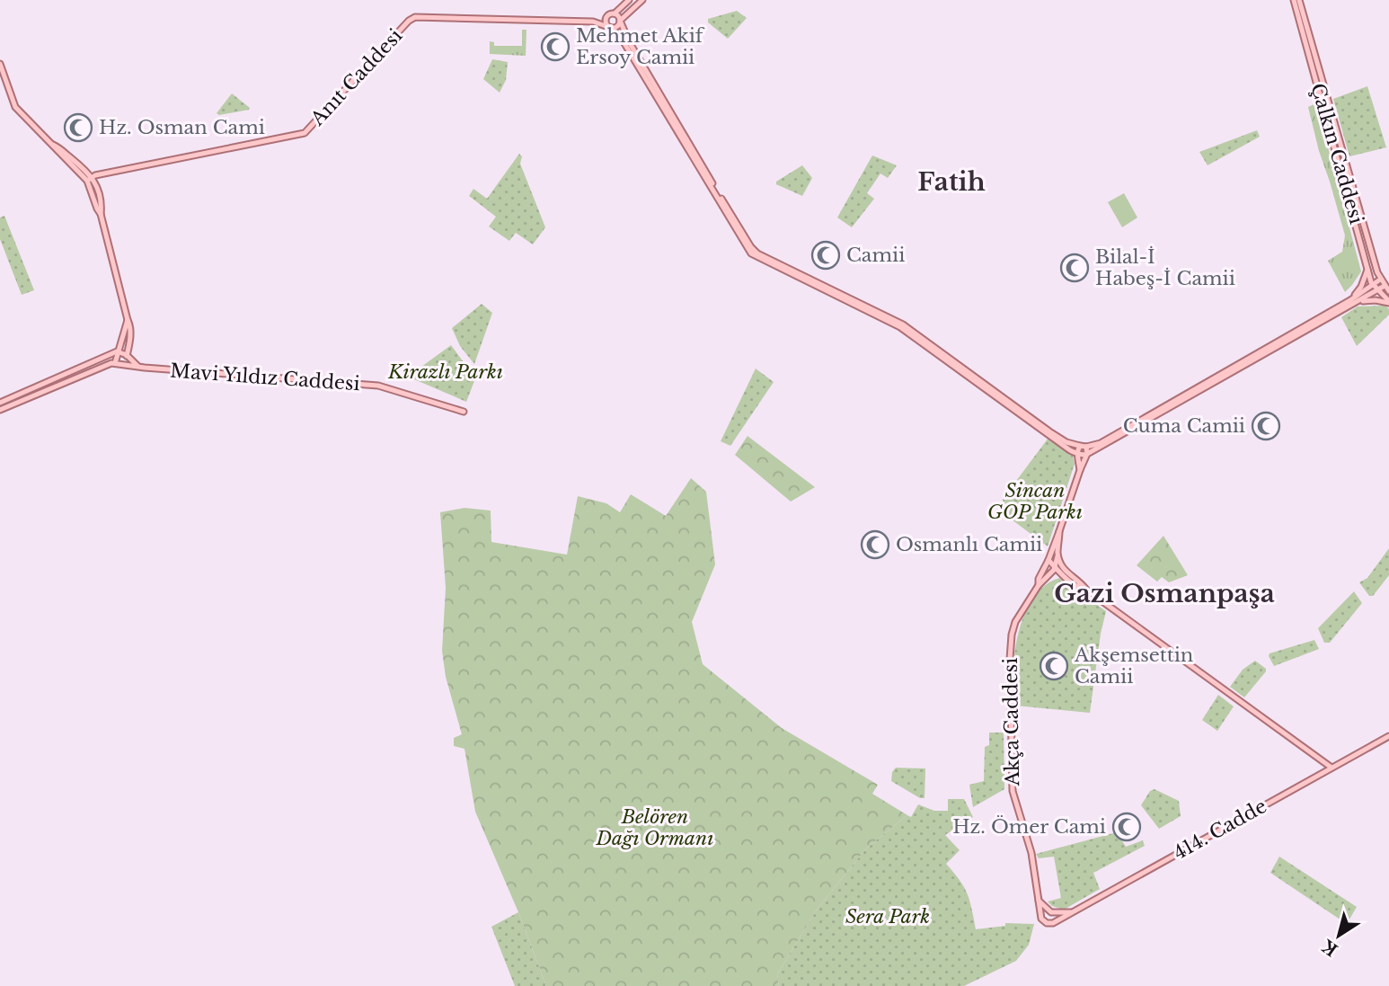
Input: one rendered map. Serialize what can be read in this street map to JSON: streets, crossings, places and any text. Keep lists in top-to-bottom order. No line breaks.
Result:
{"streets":{"main road":["Anıt Caddesi","Çalkın Caddesi","Mavi Yıldız Caddesi","Akça Caddesi","414. Cadde"]},"crossings":[["Akça Caddesi","414. Cadde"]],"districts":["Fatih","Gazi Osmanpaşa"],"parks":["Kirazlı Parkı","Sincan GOP Parkı","Belören Dağı Ormanı","Sera Park"],"places":{"mosque":["Mehmet Akif Ersoy Camii","Hz. Osman Cami","Camii","Bilal-İ Habeş-İ Camii","Cuma Camii","Osmanlı Camii","Akşemsettin Camii","Hz. Ömer Cami"]},"north":"bottom left"}
